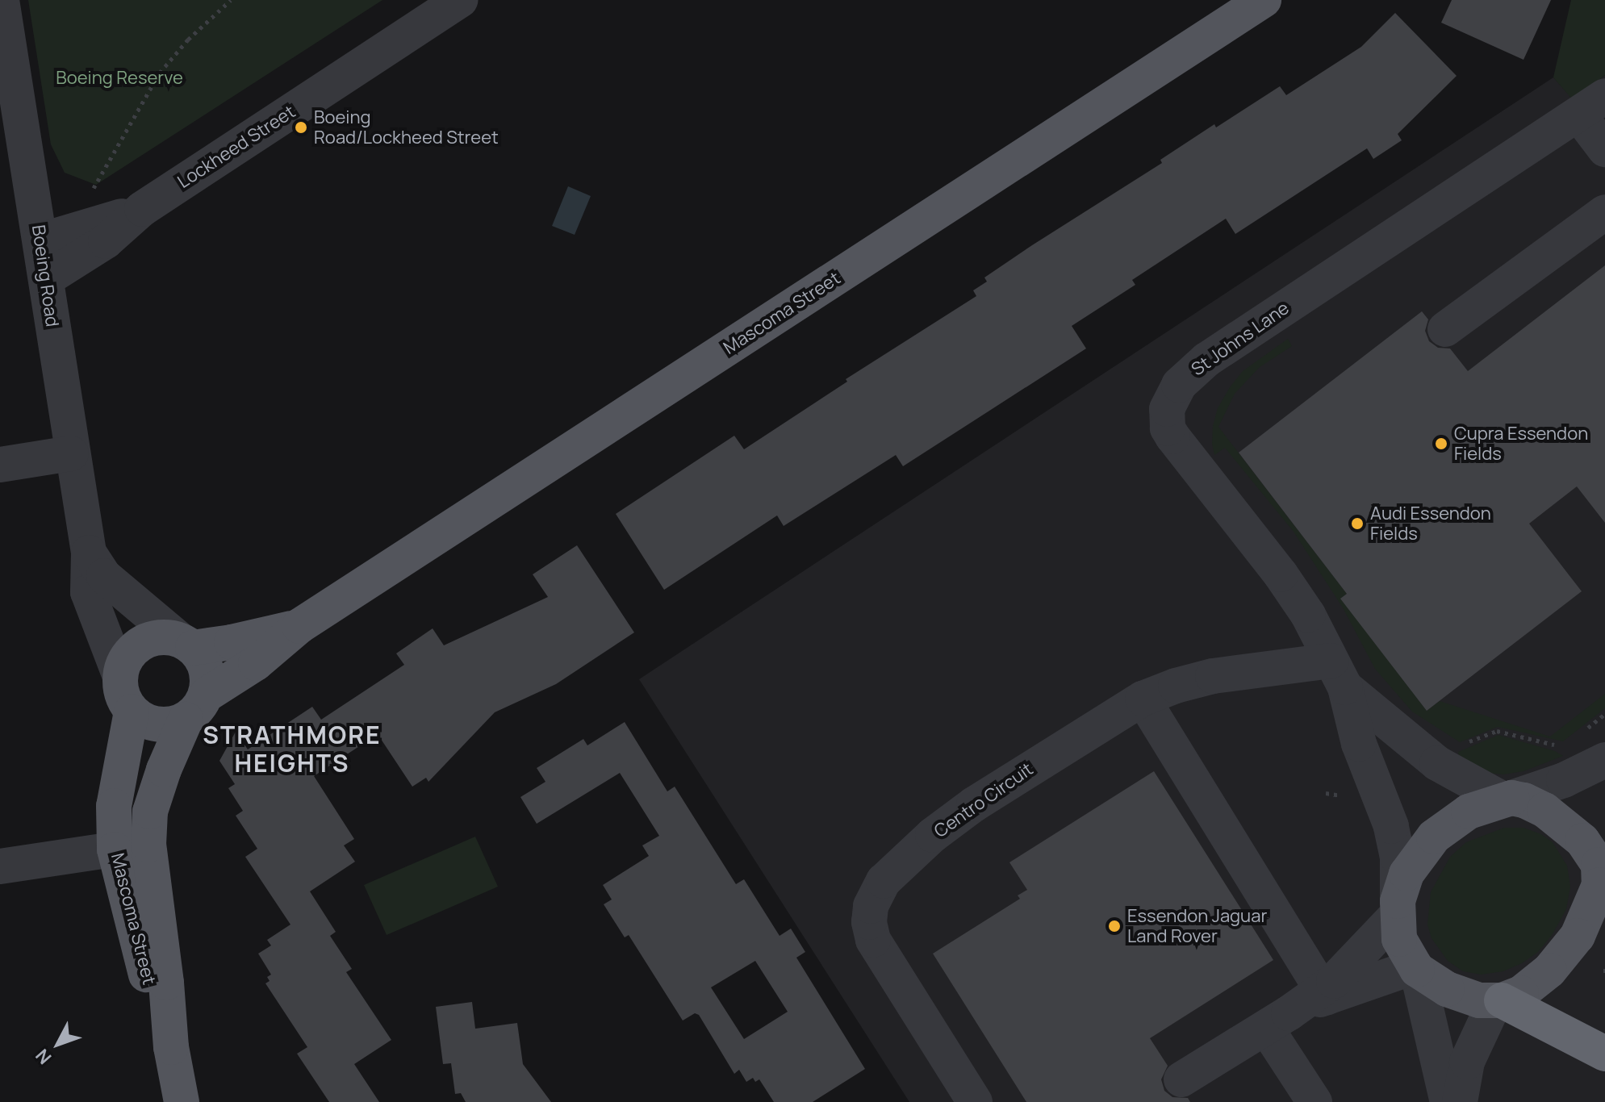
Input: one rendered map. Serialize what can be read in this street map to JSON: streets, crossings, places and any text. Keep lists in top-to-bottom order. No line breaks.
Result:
{"streets":{"main road":["Mascoma Street"],"street":["Lockheed Street","Boeing Road","St Johns Lane","Centro Circuit"]},"crossings":[["Lockheed Street","Boeing Road"],["Boeing Road","Mascoma Street"],["St Johns Lane","Centro Circuit"]],"districts":["STRATHMORE HEIGHTS"],"parks":["Boeing Reserve"],"places":["Boeing Road/Lockheed Street","Cupra Essendon Fields","Audi Essendon Fields","Essendon Jaguar Land Rover"],"north":"bottom left"}
